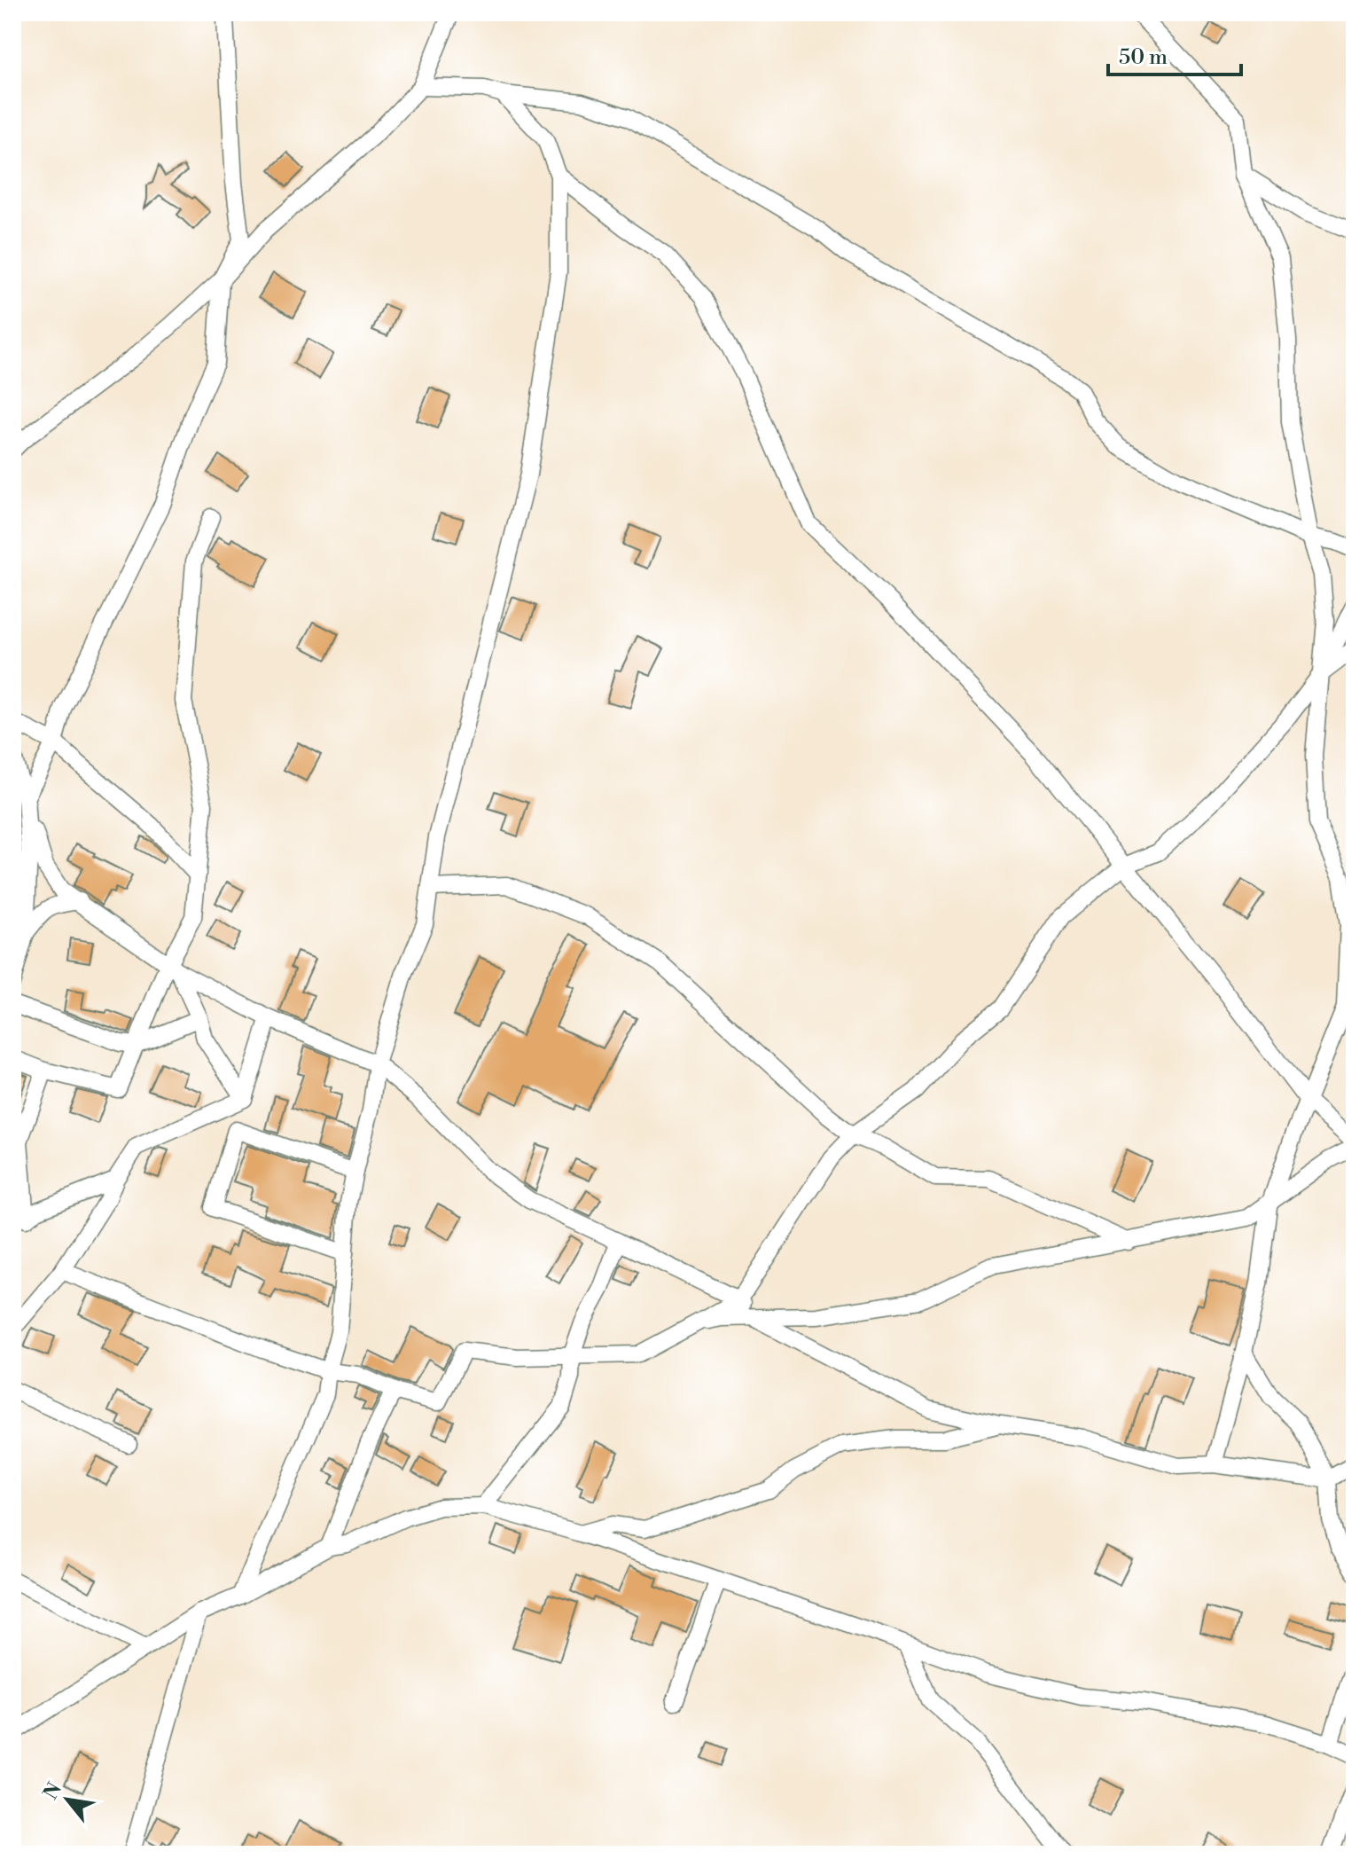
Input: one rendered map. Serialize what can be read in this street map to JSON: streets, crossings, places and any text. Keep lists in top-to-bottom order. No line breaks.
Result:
{"scale_bar":"50 m","north":"top left"}
